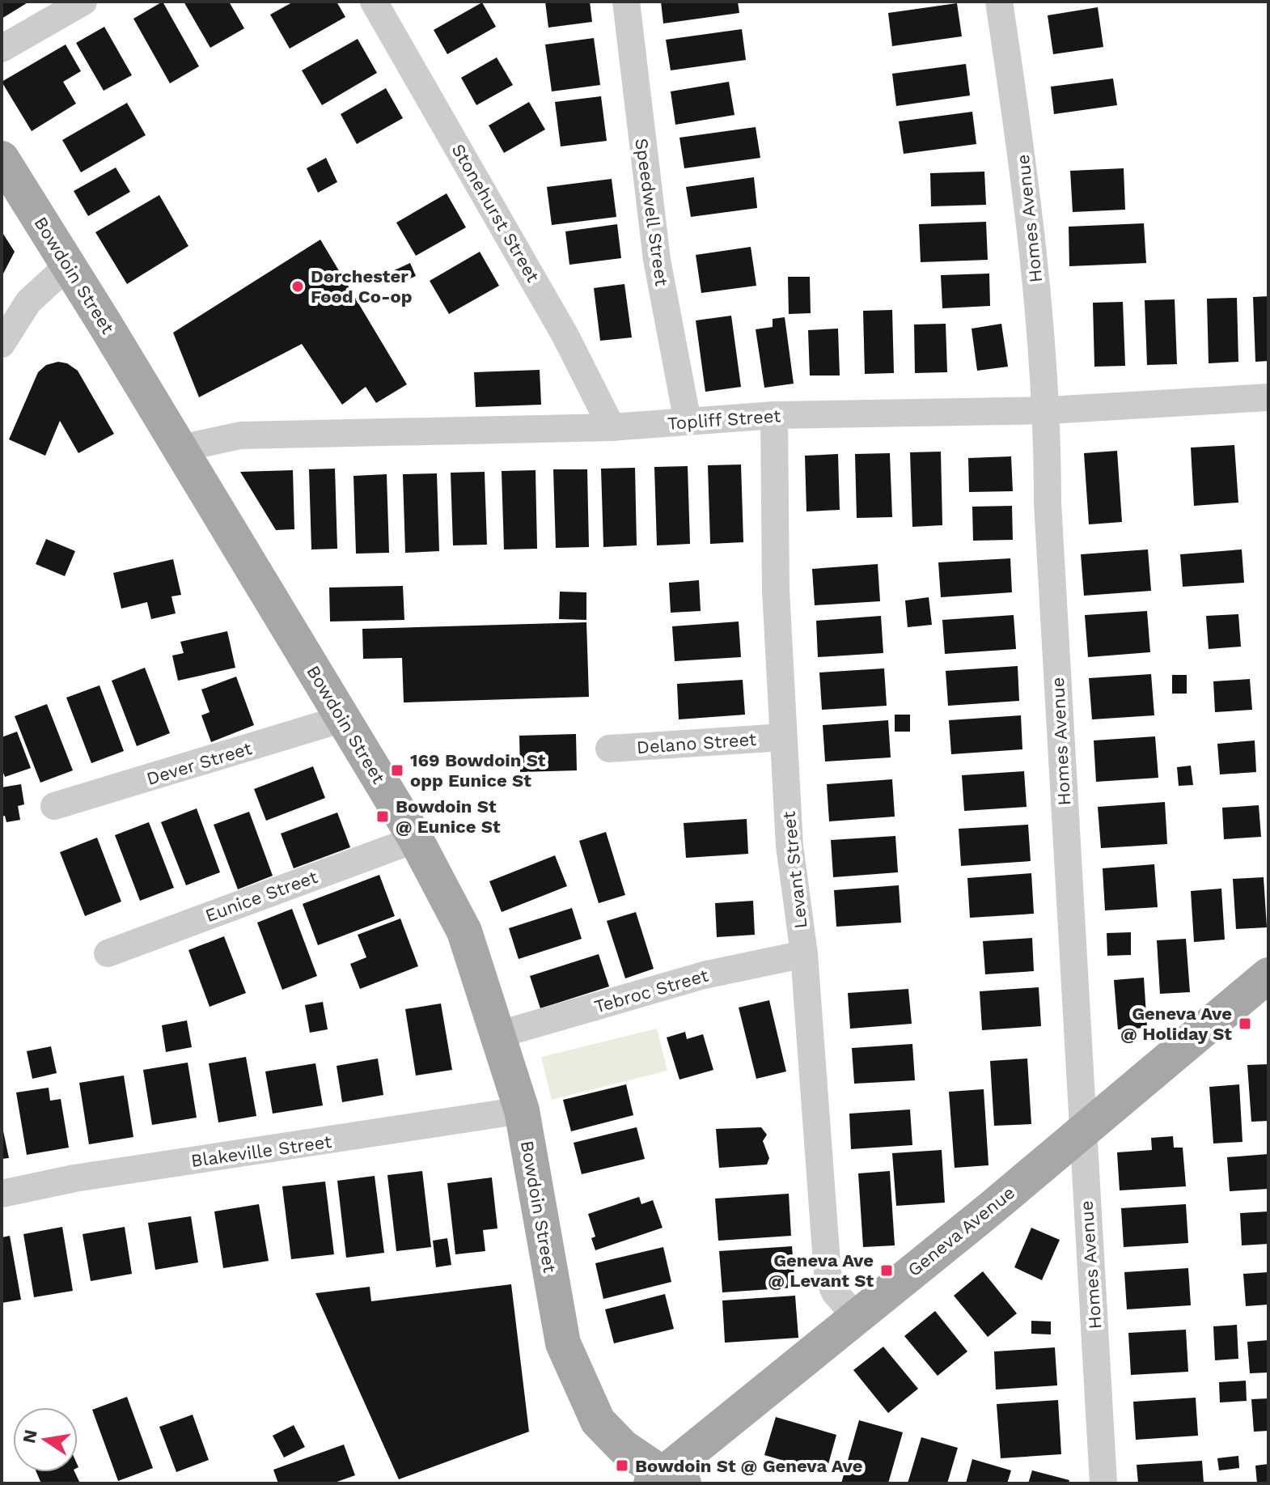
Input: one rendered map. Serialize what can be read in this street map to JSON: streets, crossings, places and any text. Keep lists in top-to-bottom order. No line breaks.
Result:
{"streets":{"main road":["Bowdoin Street","Geneva Avenue"],"street":["Speedwell Street","Stonehurst Street","Homes Avenue","Topliff Street","Delano Street","Dever Street","Levant Street","Eunice Street","Tebroc Street","Blakeville Street"]},"crossings":[["Speedwell Street","Topliff Street"],["Stonehurst Street","Topliff Street"],["Homes Avenue","Topliff Street"],["Homes Avenue","Geneva Avenue"],["Bowdoin Street","Topliff Street"],["Bowdoin Street","Dever Street"],["Bowdoin Street","Eunice Street"],["Bowdoin Street","Tebroc Street"],["Bowdoin Street","Blakeville Street"],["Bowdoin Street","Geneva Avenue"],["Topliff Street","Levant Street"],["Delano Street","Levant Street"],["Levant Street","Tebroc Street"],["Levant Street","Geneva Avenue"]],"places":{"other":["Dorchester Food Co-op"],"transit":["169 Bowdoin St opp Eunice St","Bowdoin St @ Eunice St","Geneva Ave @ Holiday St","Geneva Ave @ Levant St","Bowdoin St @ Geneva Ave"]},"north":"left"}
